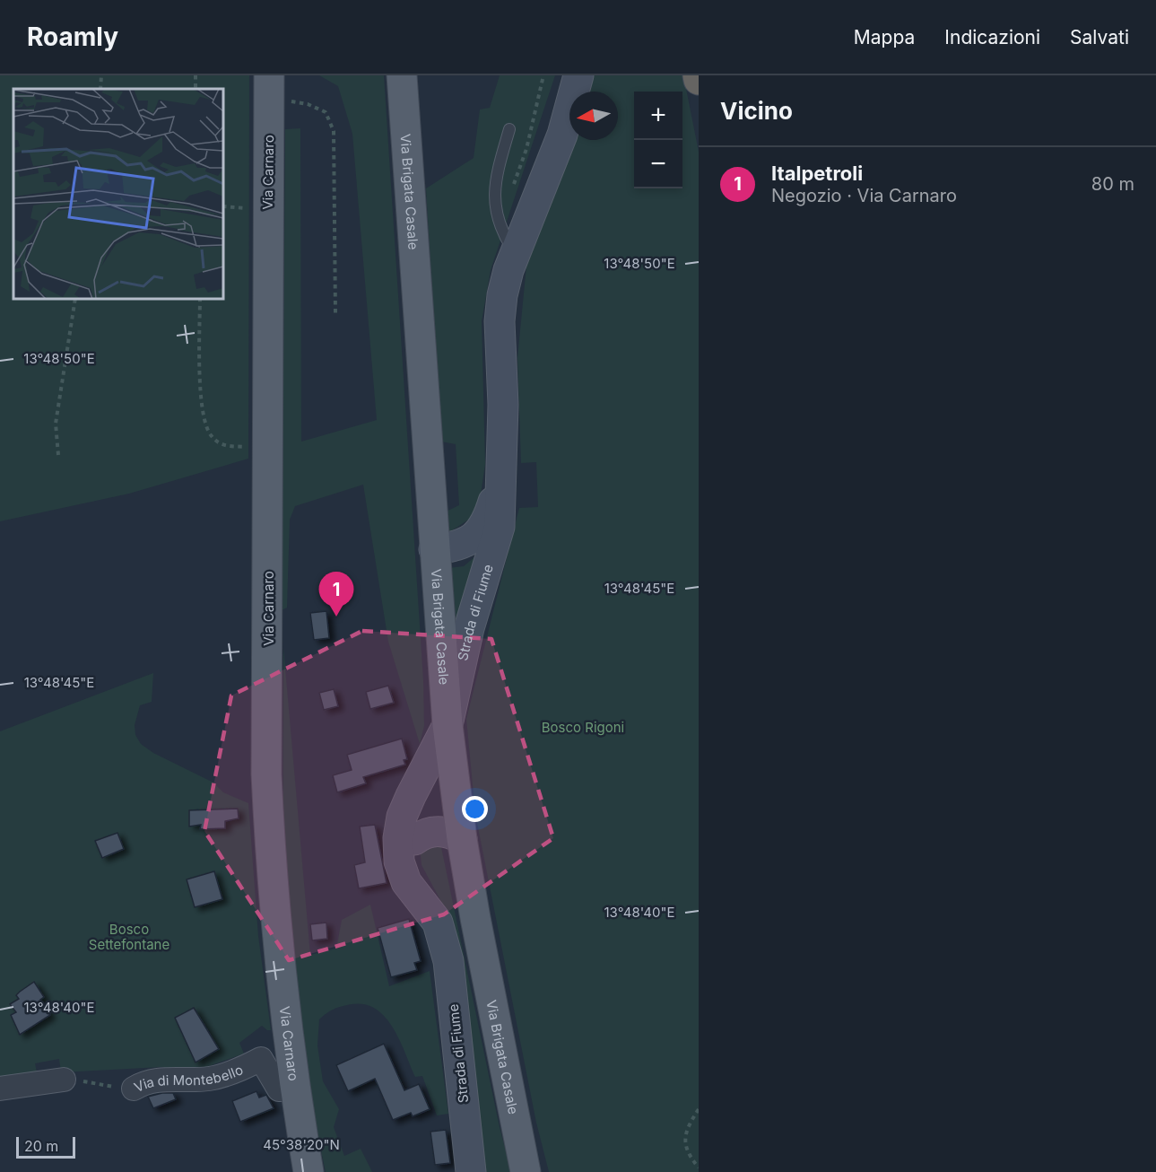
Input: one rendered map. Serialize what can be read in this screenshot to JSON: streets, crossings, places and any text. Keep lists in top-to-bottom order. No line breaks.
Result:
{"streets":{"main road":["Via Carnaro","Via Brigata Casale","Strada di Fiume"],"street":["Via di Montebello"]},"crossings":[["Via Carnaro","Via di Montebello"],["Via Brigata Casale","Strada di Fiume"]],"parks":["Bosco Rigoni","Bosco Settefontane"],"scale_bar":"20 m","north":"left","page":{"header":"Roamly","nav":["Mappa","Indicazioni","Salvati"],"heading":"Vicino","map_buttons":["+","−"],"list":[{"mark":"1","name":"Italpetroli","note":"Negozio · Via Carnaro","value":"80 m"}],"pins":"1","scale":"20 m"},"coordinates":["13°48'50\"E","13°48'45\"E","13°48'40\"E","45°38'20\"N"]}
